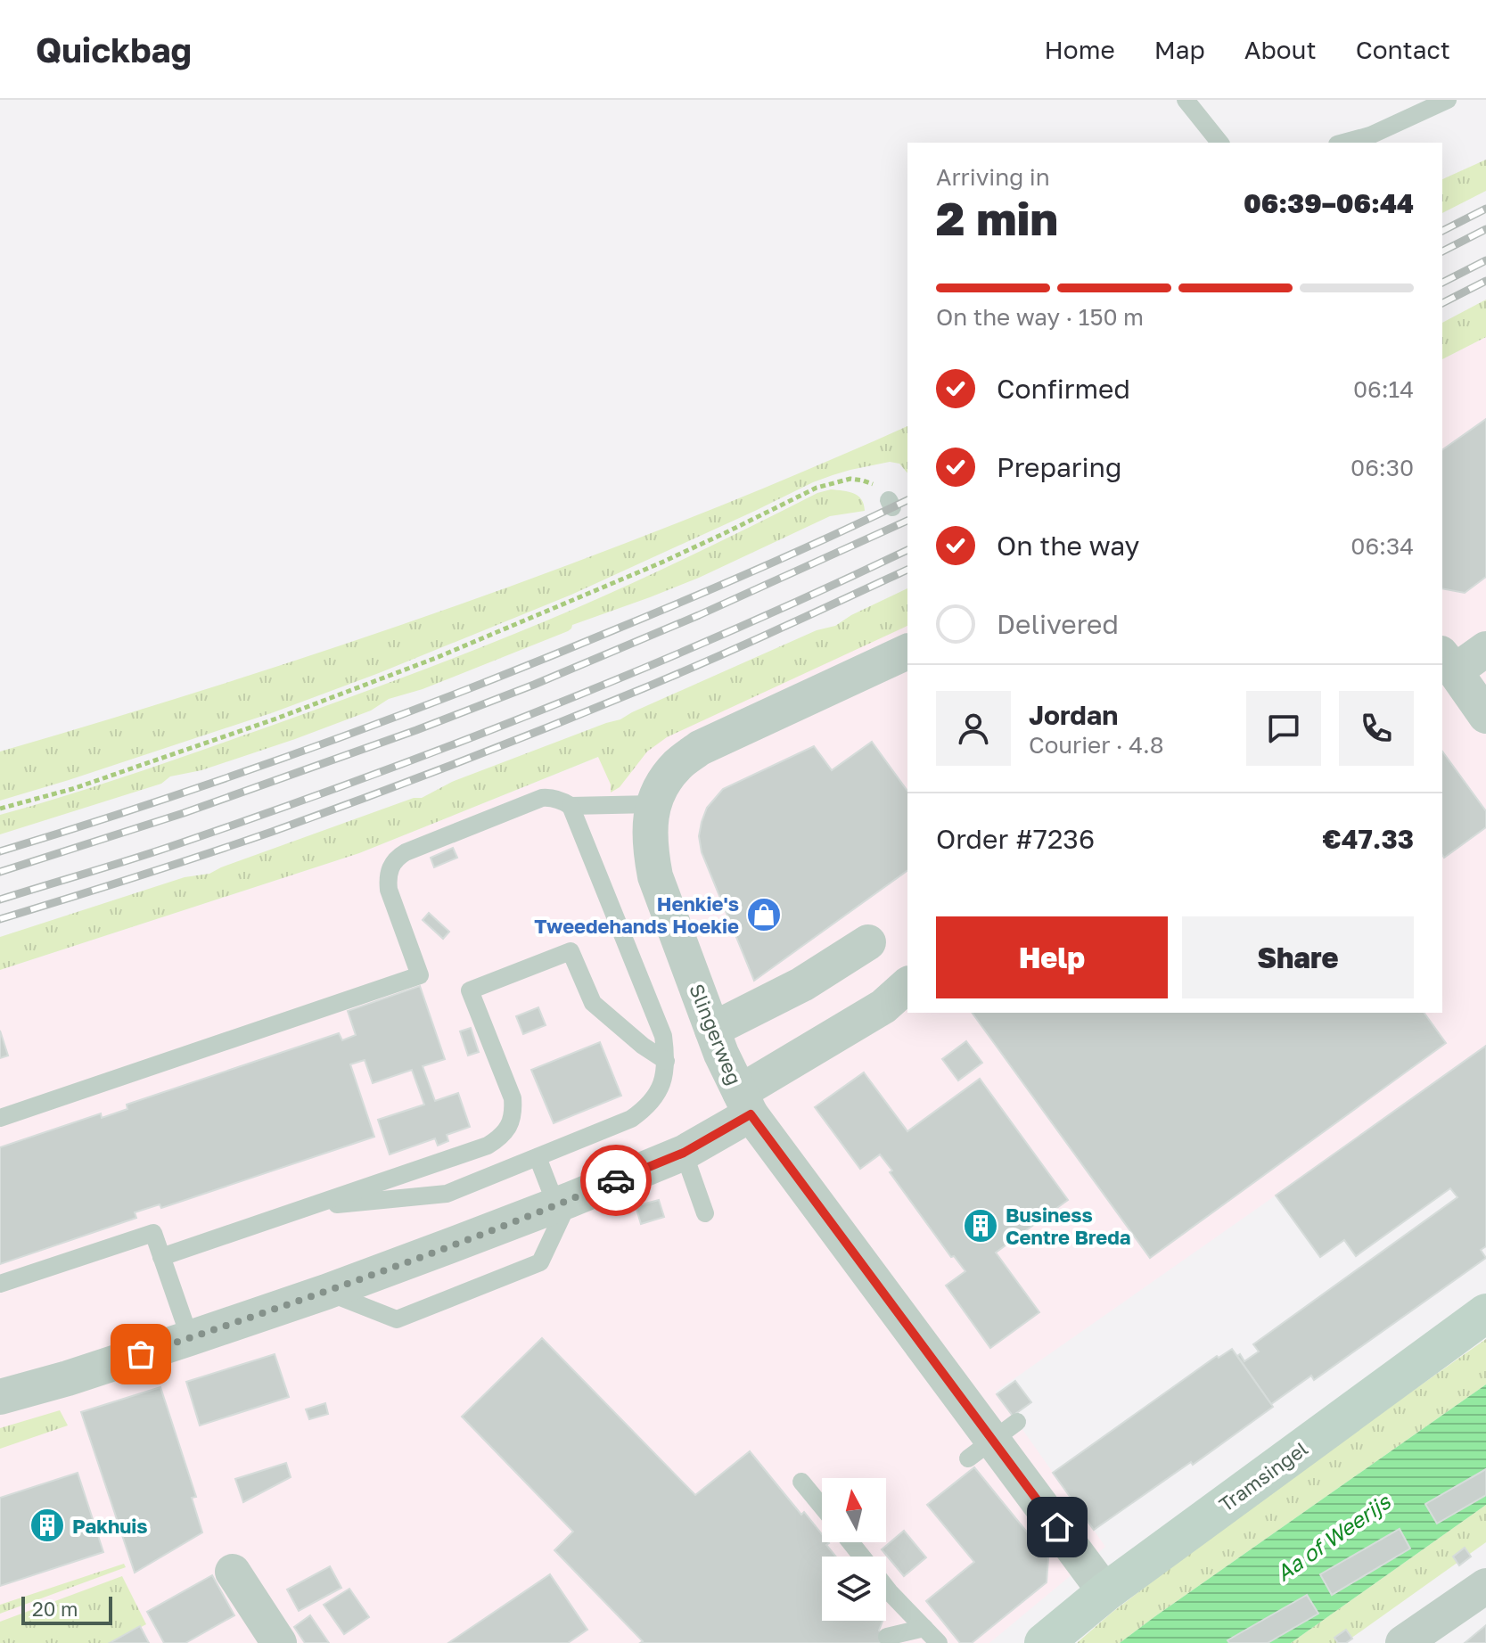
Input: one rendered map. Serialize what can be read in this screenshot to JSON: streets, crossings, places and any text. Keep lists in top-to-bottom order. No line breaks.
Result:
{"streets":{"main road":["Tramsingel"],"street":["Slingerweg"]},"crossings":[["Slingerweg","Tramsingel"]],"water":["Aa of Weerijs"],"places":{"shop":["Henkie's Tweedehands Hoekie"],"building":["Business Centre Breda","Pakhuis"]},"scale_bar":"20 m","north":"top","page":{"header":"Quickbag","nav":["Home","Map","About","Contact"],"heading":["2 min","Arriving in","06:39–06:44"],"panel":["Jordan","Courier · 4.8","Order #7236","€47.33"],"bar":"On the way · 150 m","list":[["Confirmed","06:14"],["Preparing","06:30"],["On the way","06:34"],"Delivered"],"buttons":["Help","Share"],"scale":"20 m"}}
